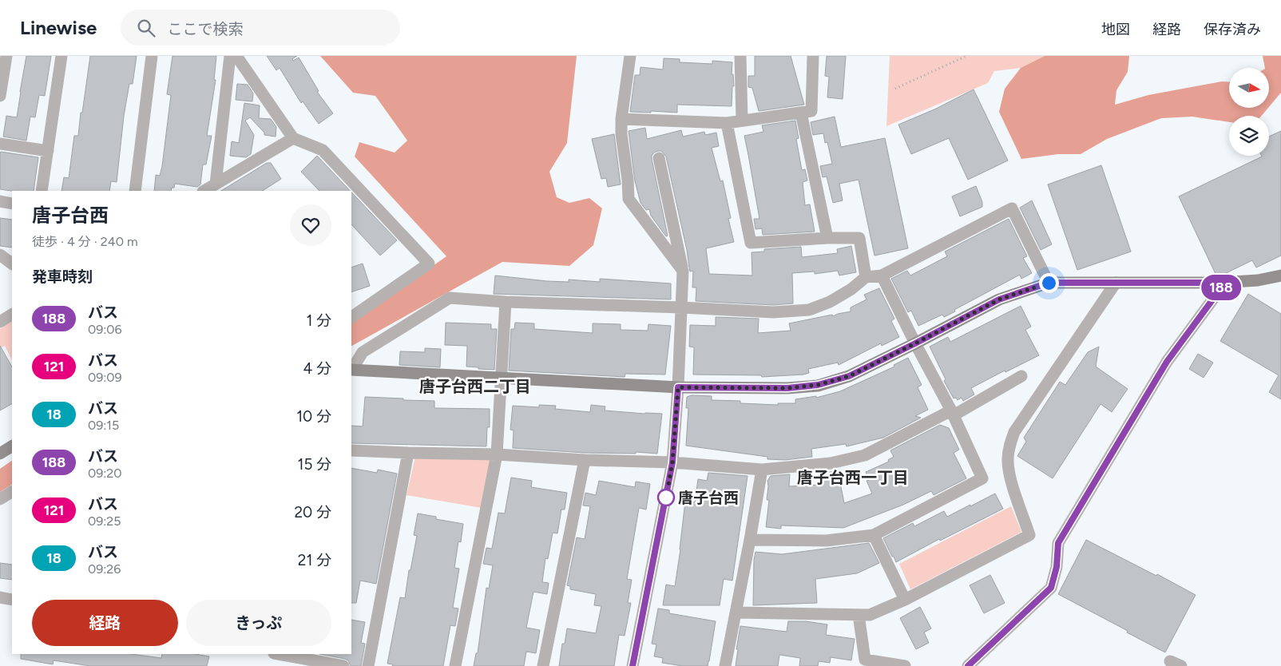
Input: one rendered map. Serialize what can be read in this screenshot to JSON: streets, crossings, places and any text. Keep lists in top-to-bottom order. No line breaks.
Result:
{"districts":["唐子台西二丁目","唐子台西一丁目"],"places":["唐子台西"],"lines":["bus line 188"],"north":"right","page":{"header":"Linewise","search":"ここで検索","nav":["地図","経路","保存済み"],"on_map":"188","heading":[["唐子台西","徒歩 · 4 分 · 240 m"],"発車時刻"],"list":[{"mark":"188","name":"バス","note":"09:06","value":"1 分"},{"mark":"121","name":"バス","note":"09:09","value":"4 分"},{"mark":"18","name":"バス","note":"09:15","value":"10 分"},{"mark":"188","name":"バス","note":"09:20","value":"15 分"},{"mark":"121","name":"バス","note":"09:25","value":"20 分"},{"mark":"18","name":"バス","note":"09:26","value":"21 分"}],"buttons":["経路","きっぷ"]}}
